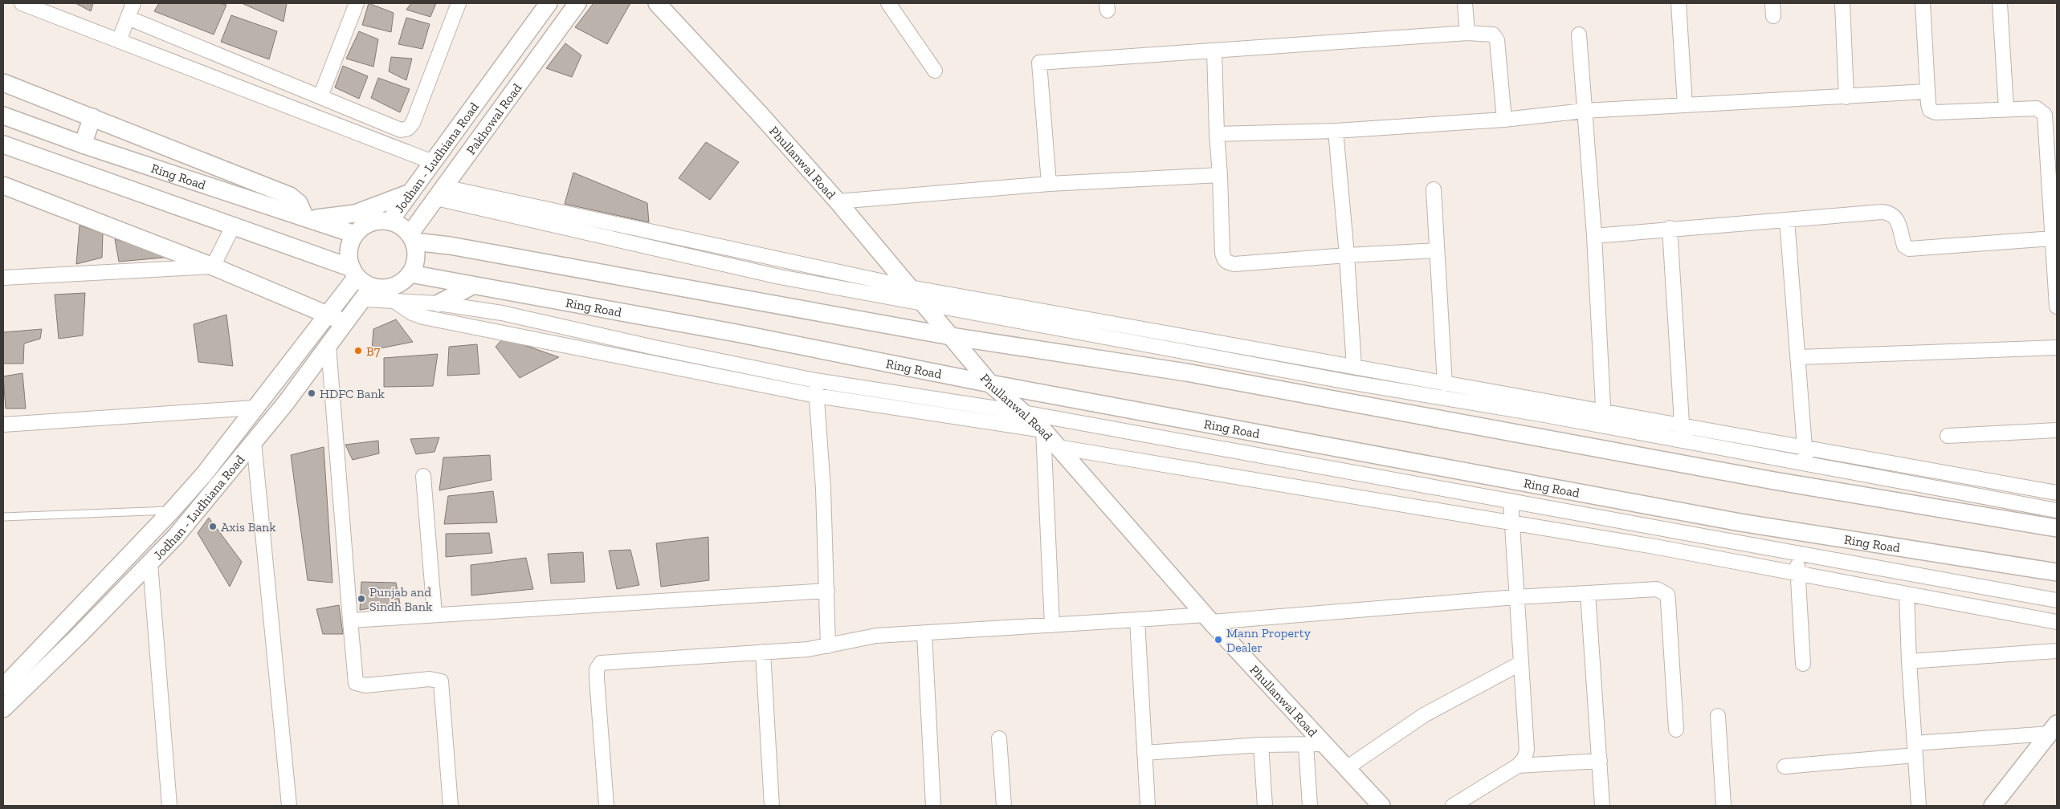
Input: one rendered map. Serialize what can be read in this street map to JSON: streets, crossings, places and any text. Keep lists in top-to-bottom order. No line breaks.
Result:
{"streets":{"street":["Pakhowal Road","Jodhan - Ludhiana Road","Phullanwal Road","Ring Road"]},"crossings":[["Pakhowal Road","Jodhan - Ludhiana Road"],["Pakhowal Road","Ring Road"],["Jodhan - Ludhiana Road","Ring Road"],["Phullanwal Road","Ring Road"]],"places":["B7","HDFC Bank","Axis Bank","Punjab and Sindh Bank","Mann Property Dealer"]}
